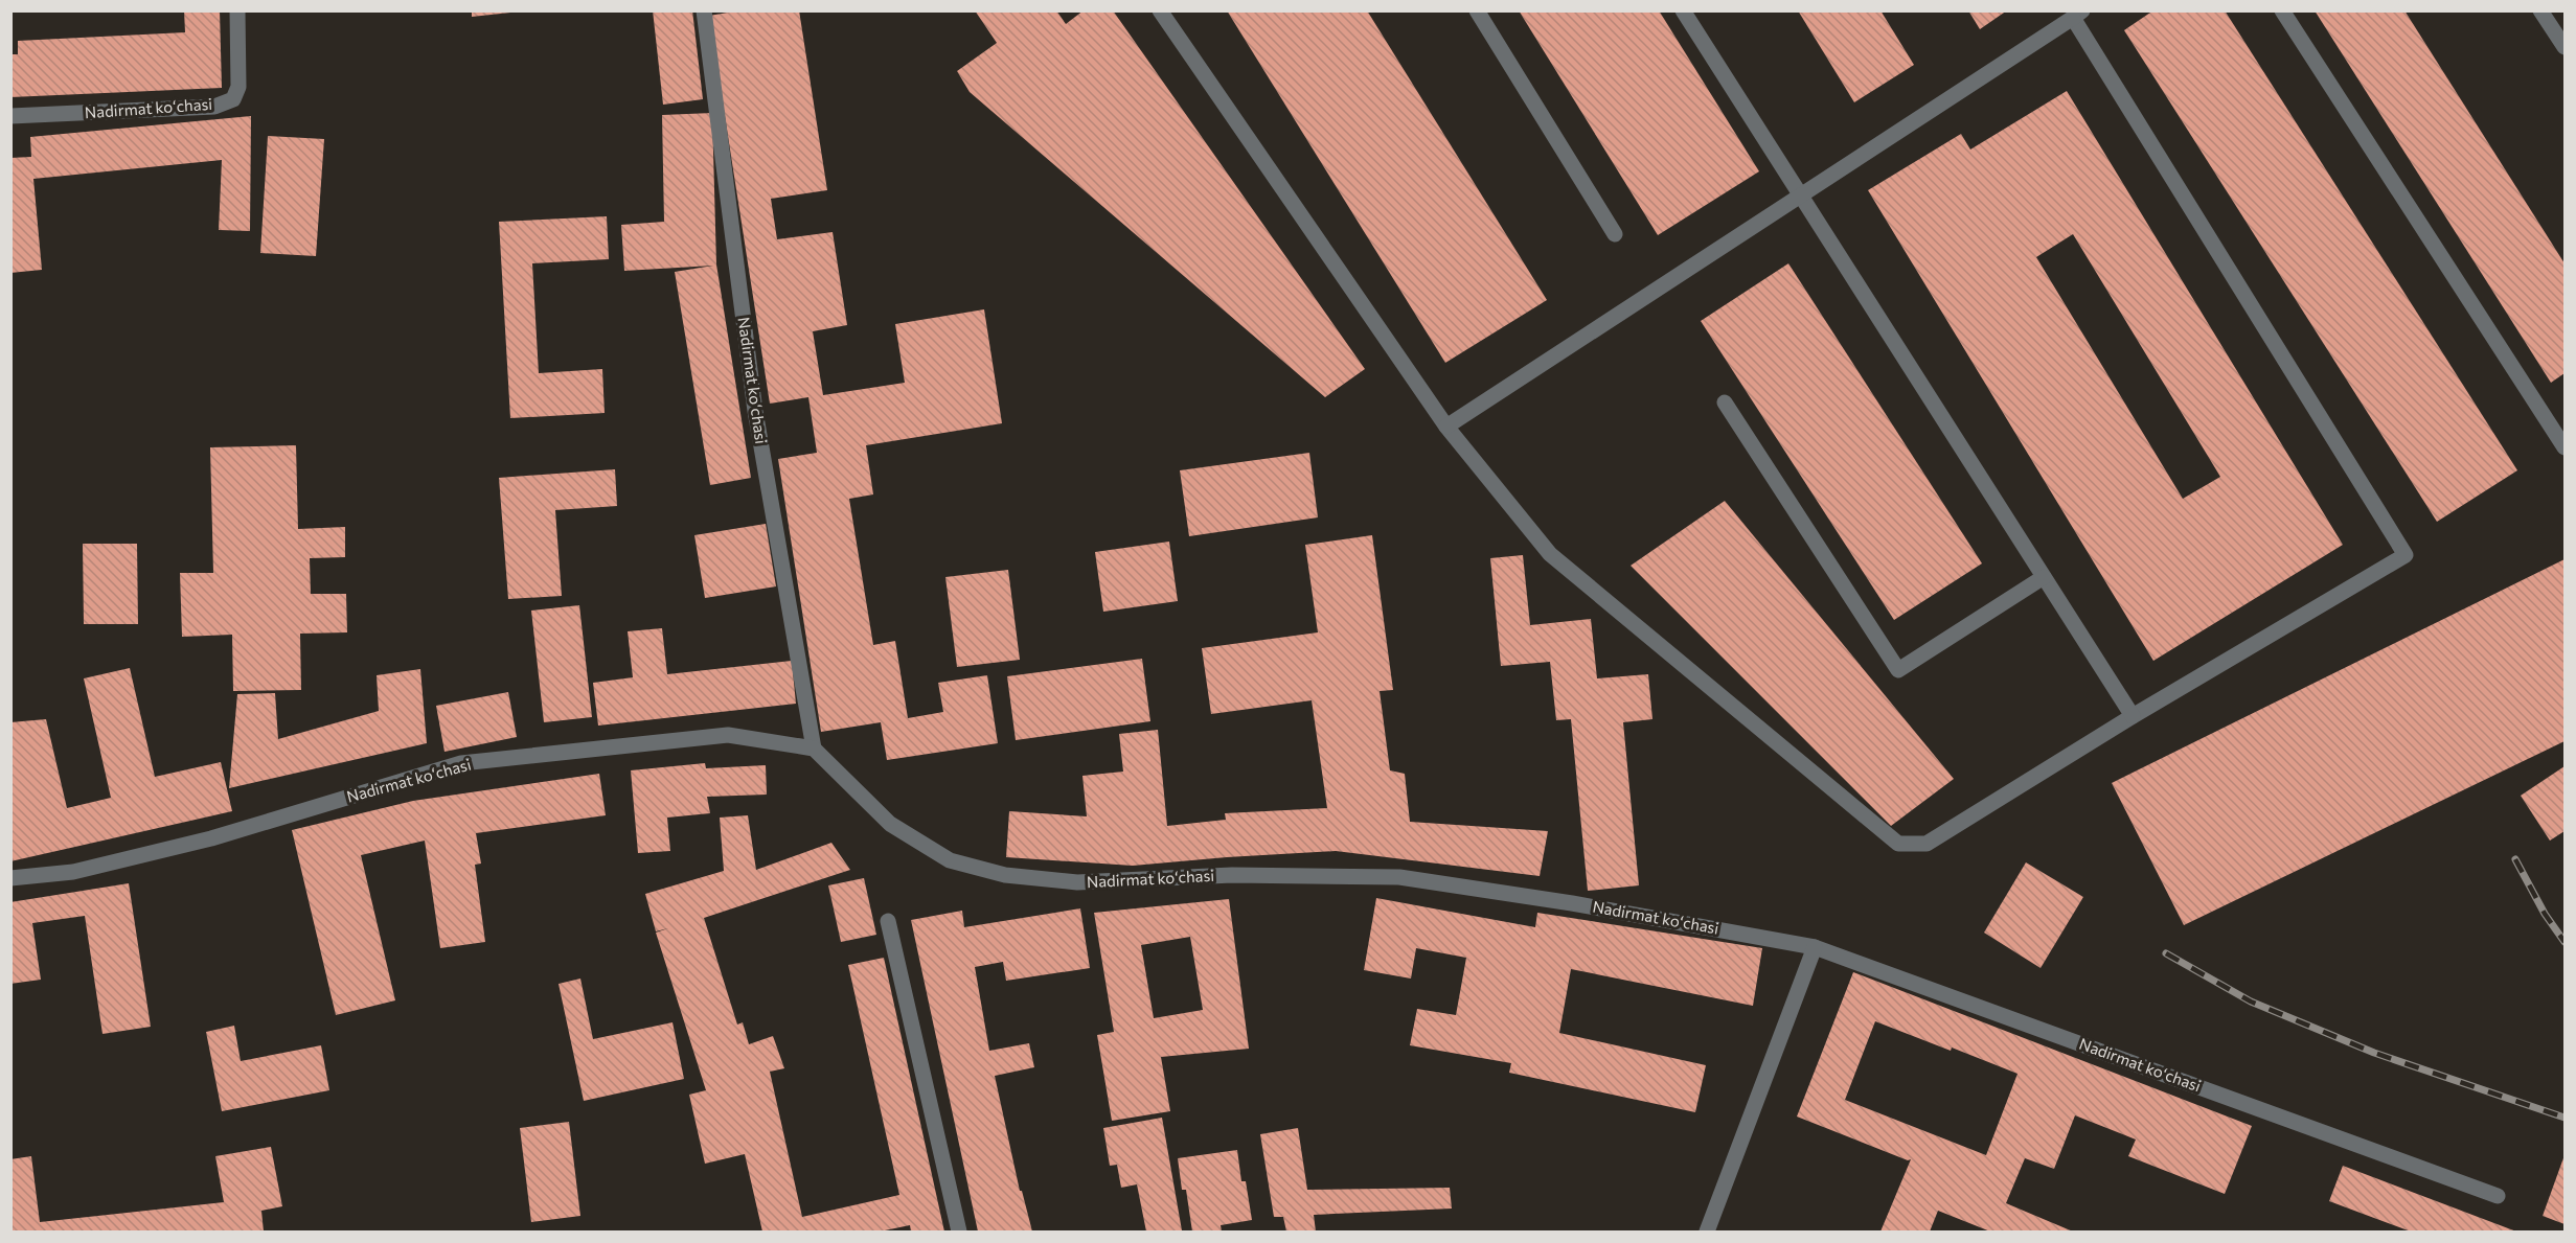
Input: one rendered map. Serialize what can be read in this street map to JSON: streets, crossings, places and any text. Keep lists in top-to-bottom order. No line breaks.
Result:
{"streets":{"street":["Nadirmat koʻchasi"]}}
